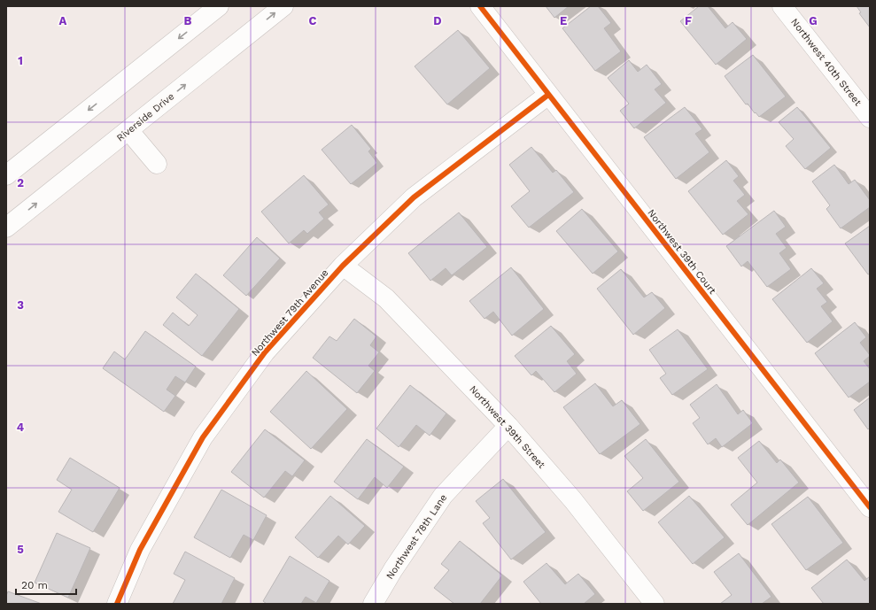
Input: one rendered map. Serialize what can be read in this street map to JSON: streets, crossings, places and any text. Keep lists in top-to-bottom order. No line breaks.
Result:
{"streets":{"street":["Northwest 40th Street","Riverside Drive","Northwest 39th Court","Northwest 79th Avenue","Northwest 39th Street","Northwest 78th Lane"]},"crossings":[["Northwest 39th Court","Northwest 79th Avenue"],["Northwest 79th Avenue","Northwest 39th Street"],["Northwest 39th Street","Northwest 78th Lane"]],"scale_bar":"20 m","grid":{"columns":["A","B","C","D","E","F","G"],"rows":["1","2","3","4","5"]}}
